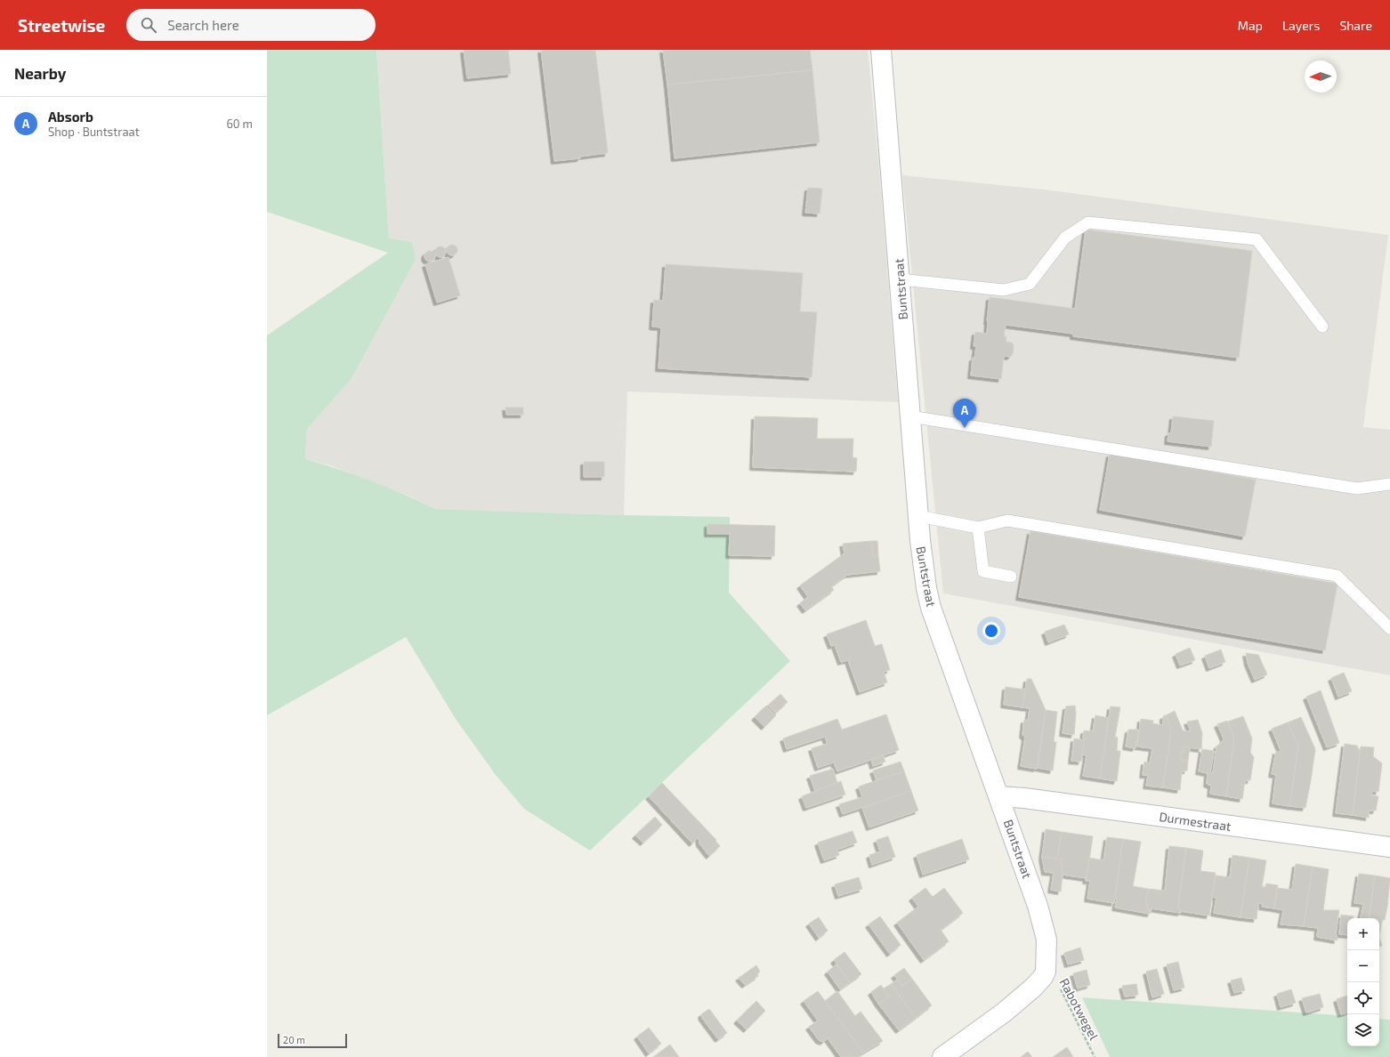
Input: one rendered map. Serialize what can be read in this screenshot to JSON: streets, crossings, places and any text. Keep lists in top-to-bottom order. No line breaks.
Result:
{"streets":{"street":["Buntstraat","Durmestraat"],"path":["Rabotwegel"]},"crossings":[["Buntstraat","Durmestraat"],["Buntstraat","Rabotwegel"]],"scale_bar":"20 m","north":"left","page":{"header":"Streetwise","search":"Search here","nav":["Map","Layers","Share"],"heading":"Nearby","list":[{"mark":"A","name":"Absorb","note":"Shop · Buntstraat","value":"60 m"}],"pins":"A","map_buttons":["+","−"],"scale":"20 m"}}
